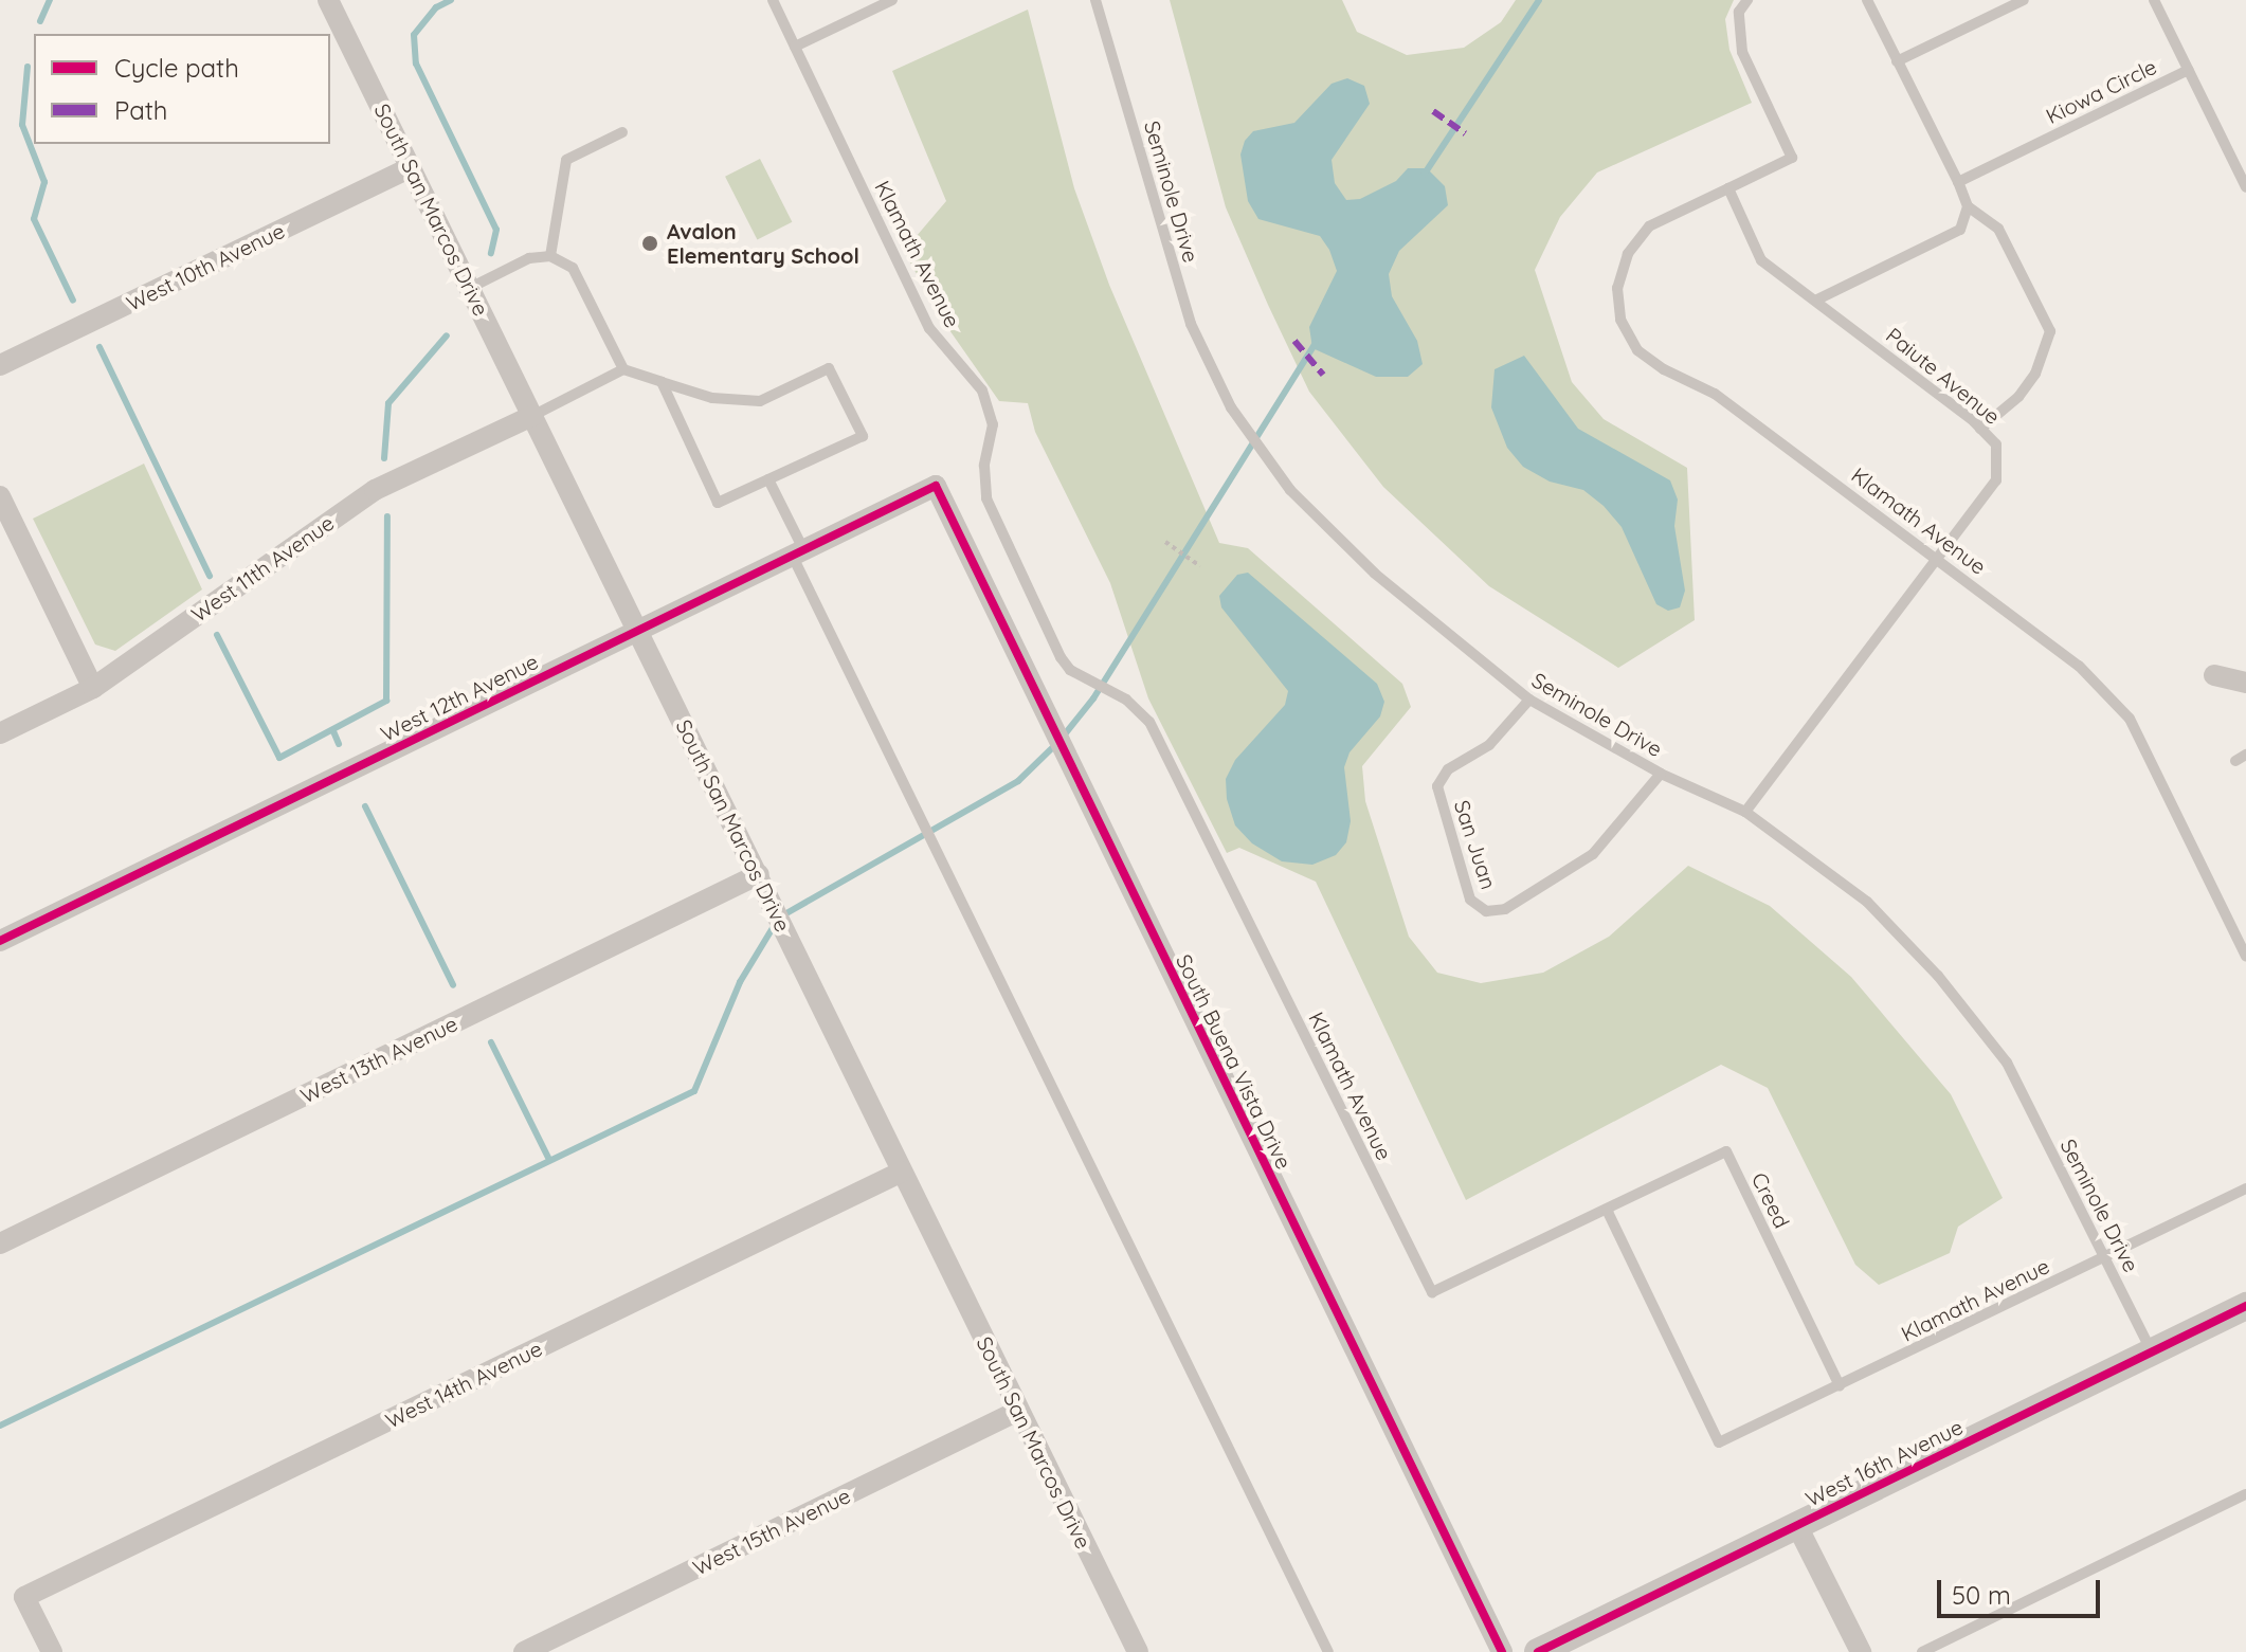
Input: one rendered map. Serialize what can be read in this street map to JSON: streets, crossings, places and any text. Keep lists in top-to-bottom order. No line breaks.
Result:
{"streets":{"street":["South San Marcos Drive","West 10th Avenue","West 11th Avenue","West 12th Avenue","West 13th Avenue","South Buena Vista Drive","West 14th Avenue","West 16th Avenue","West 15th Avenue"],"lane":["Kiowa Circle","Seminole Drive","Klamath Avenue","Paiute Avenue","San Juan","Creed"]},"crossings":[["Seminole Drive","Klamath Avenue"],["Seminole Drive","Paiute Avenue"],["Seminole Drive","San Juan"],["Seminole Drive","West 16th Avenue"],["South San Marcos Drive","West 10th Avenue"],["South San Marcos Drive","West 11th Avenue"],["South San Marcos Drive","West 12th Avenue"],["South San Marcos Drive","West 13th Avenue"],["South San Marcos Drive","West 14th Avenue"],["South San Marcos Drive","West 15th Avenue"],["Klamath Avenue","Paiute Avenue"],["Klamath Avenue","Creed"],["West 12th Avenue","South Buena Vista Drive"]],"places":["Avalon Elementary School"],"legend":["Cycle path","Path"],"scale_bar":"50 m"}
